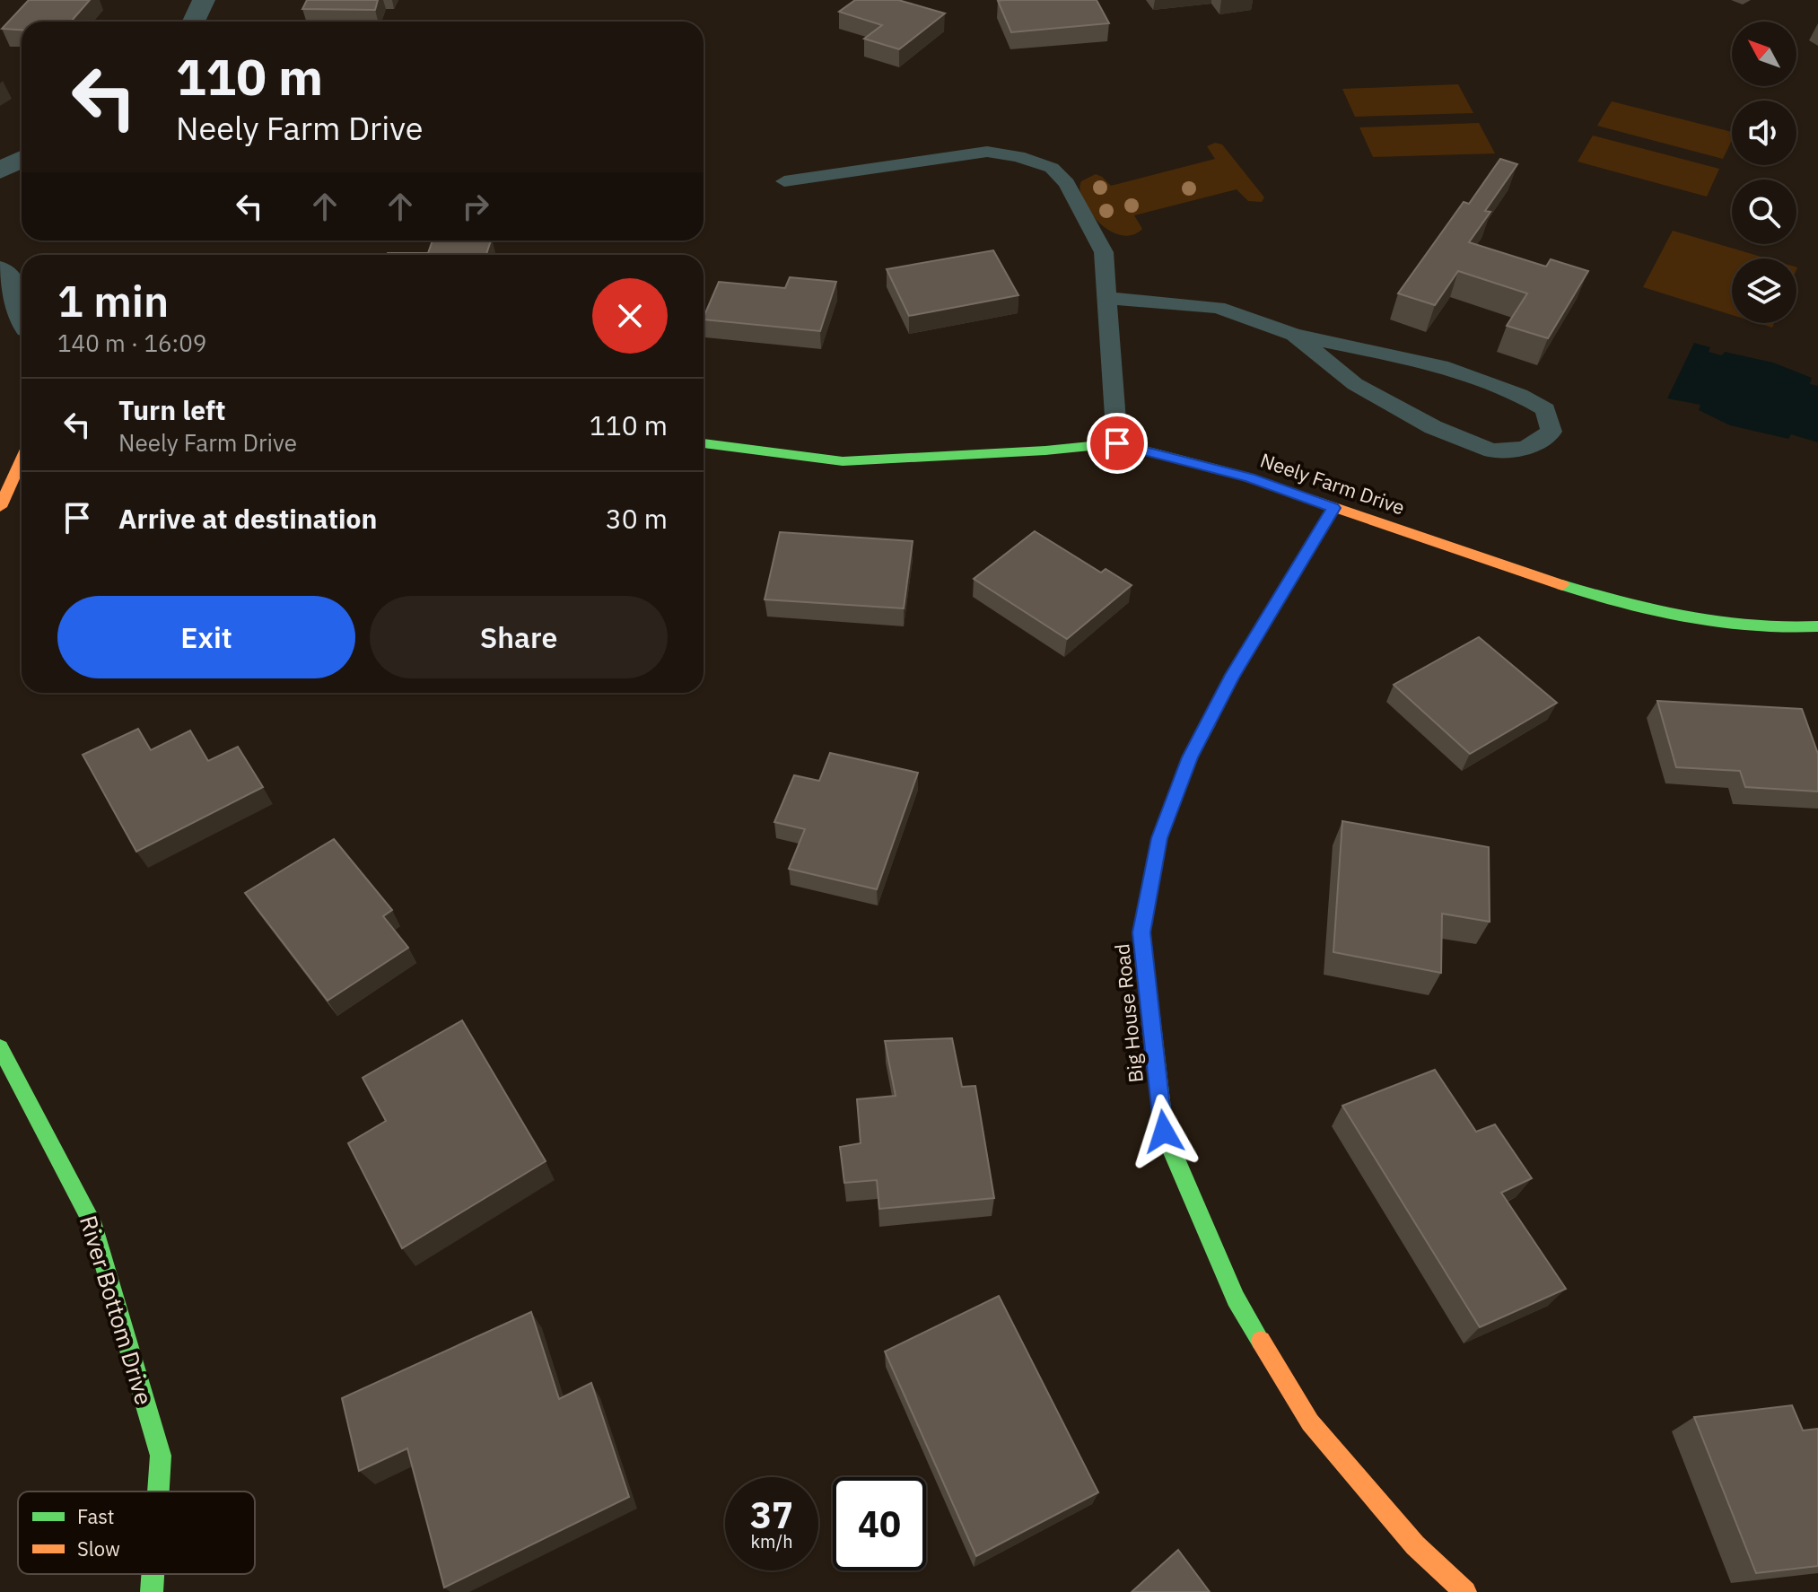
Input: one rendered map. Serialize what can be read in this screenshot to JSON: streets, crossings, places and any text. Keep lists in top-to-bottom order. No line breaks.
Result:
{"streets":{"street":["Neely Farm Drive","Big House Road","River Bottom Drive"]},"crossings":[["Neely Farm Drive","Big House Road"]],"legend":["Fast","Slow"],"north":"top left","page":{"turn":["110 m","Neely Farm Drive"],"heading":["1 min","140 m · 16:09"],"list":[{"name":"Turn left","note":"Neely Farm Drive","value":"110 m"},{"name":"Arrive at destination","value":"30 m"}],"buttons":["Exit","Share"],"speed":"37 km/h","limit":"40"}}
